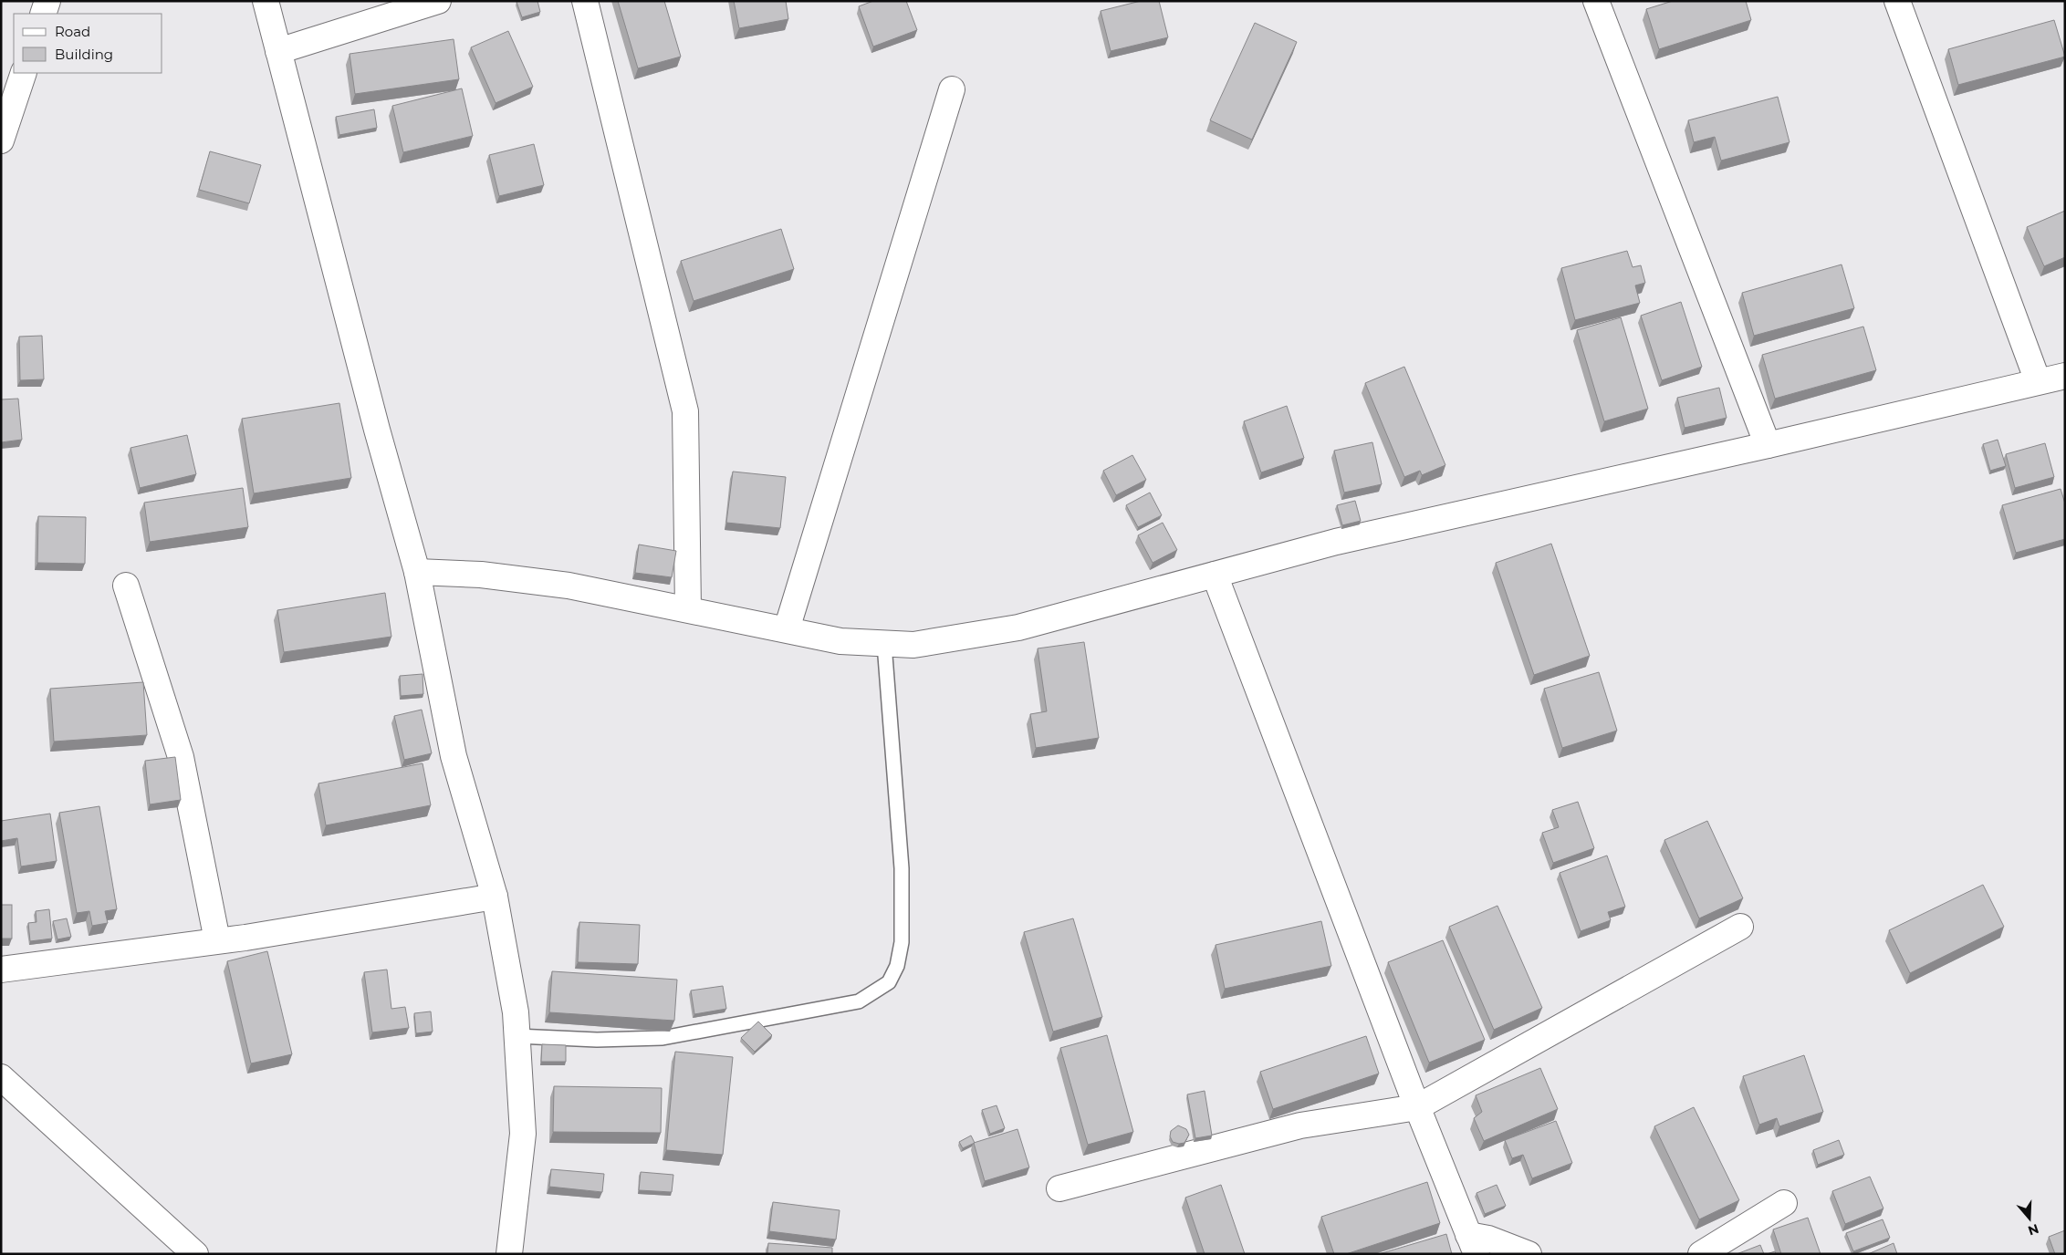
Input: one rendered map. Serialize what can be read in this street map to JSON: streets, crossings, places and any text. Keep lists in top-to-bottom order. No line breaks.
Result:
{"legend":["Road","Building"],"north":"bottom"}
